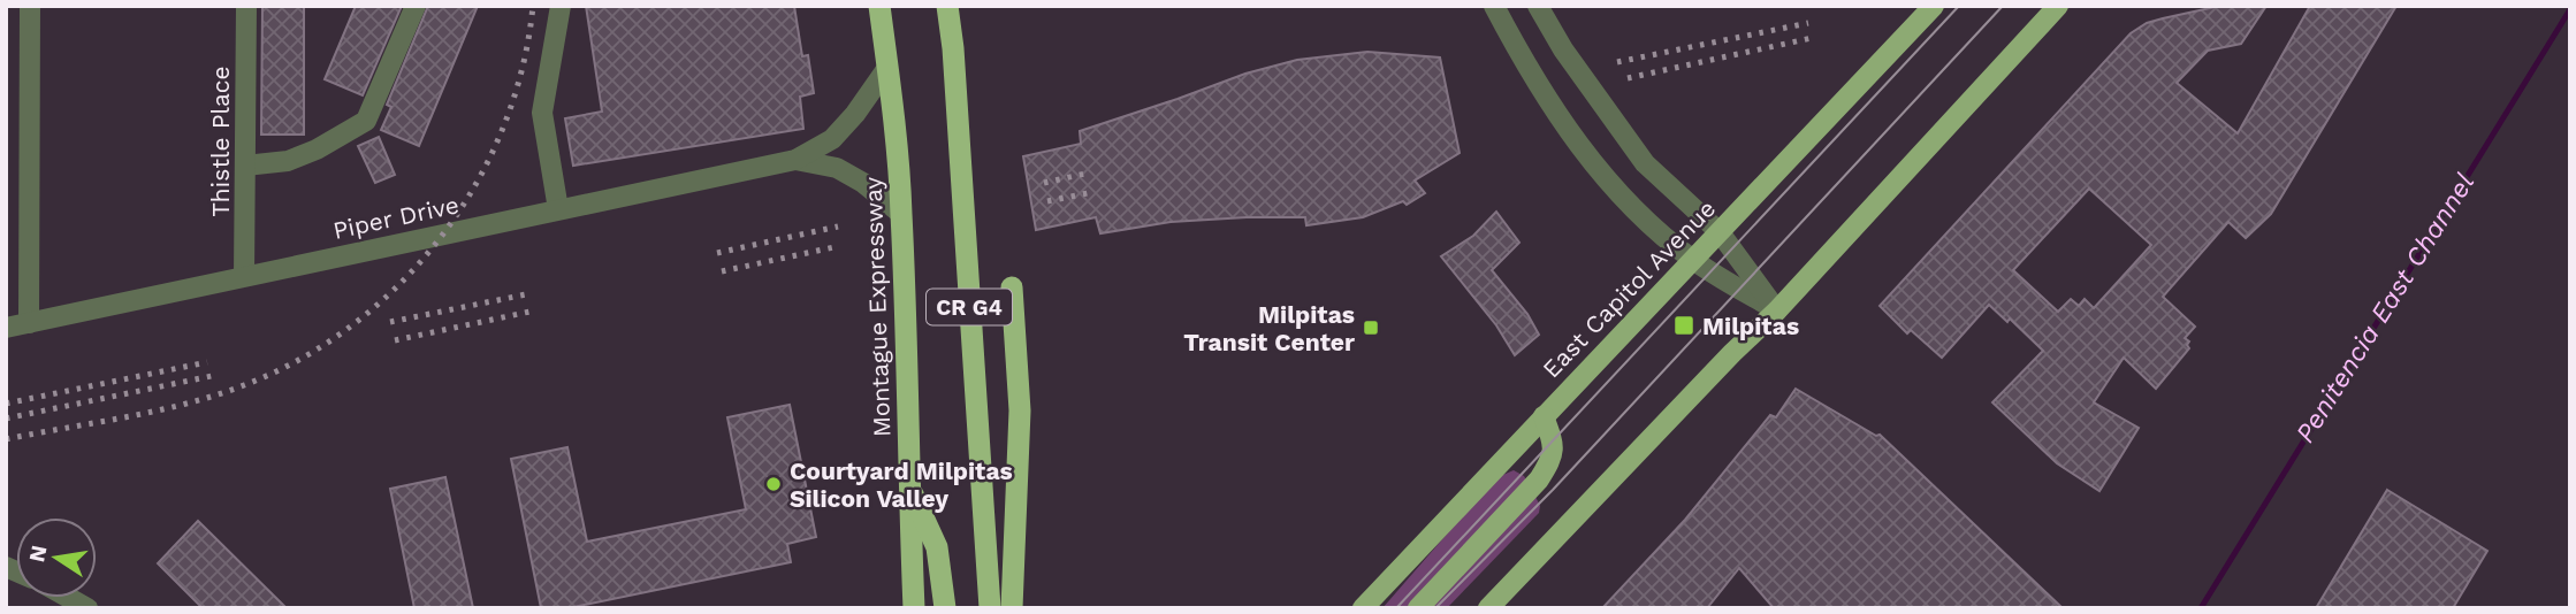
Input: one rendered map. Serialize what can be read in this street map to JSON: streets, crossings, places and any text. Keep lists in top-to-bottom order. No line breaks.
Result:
{"streets":{"highway":["Montague Expressway","CR G4"],"main road":["East Capitol Avenue"],"street":["Thistle Place","Piper Drive"]},"crossings":[["Thistle Place","Piper Drive"],["Piper Drive","Montague Expressway"]],"water":["Penitencia East Channel"],"places":{"transit":["Milpitas","Milpitas Transit Center"],"other":["Courtyard Milpitas Silicon Valley"]},"north":"left"}
